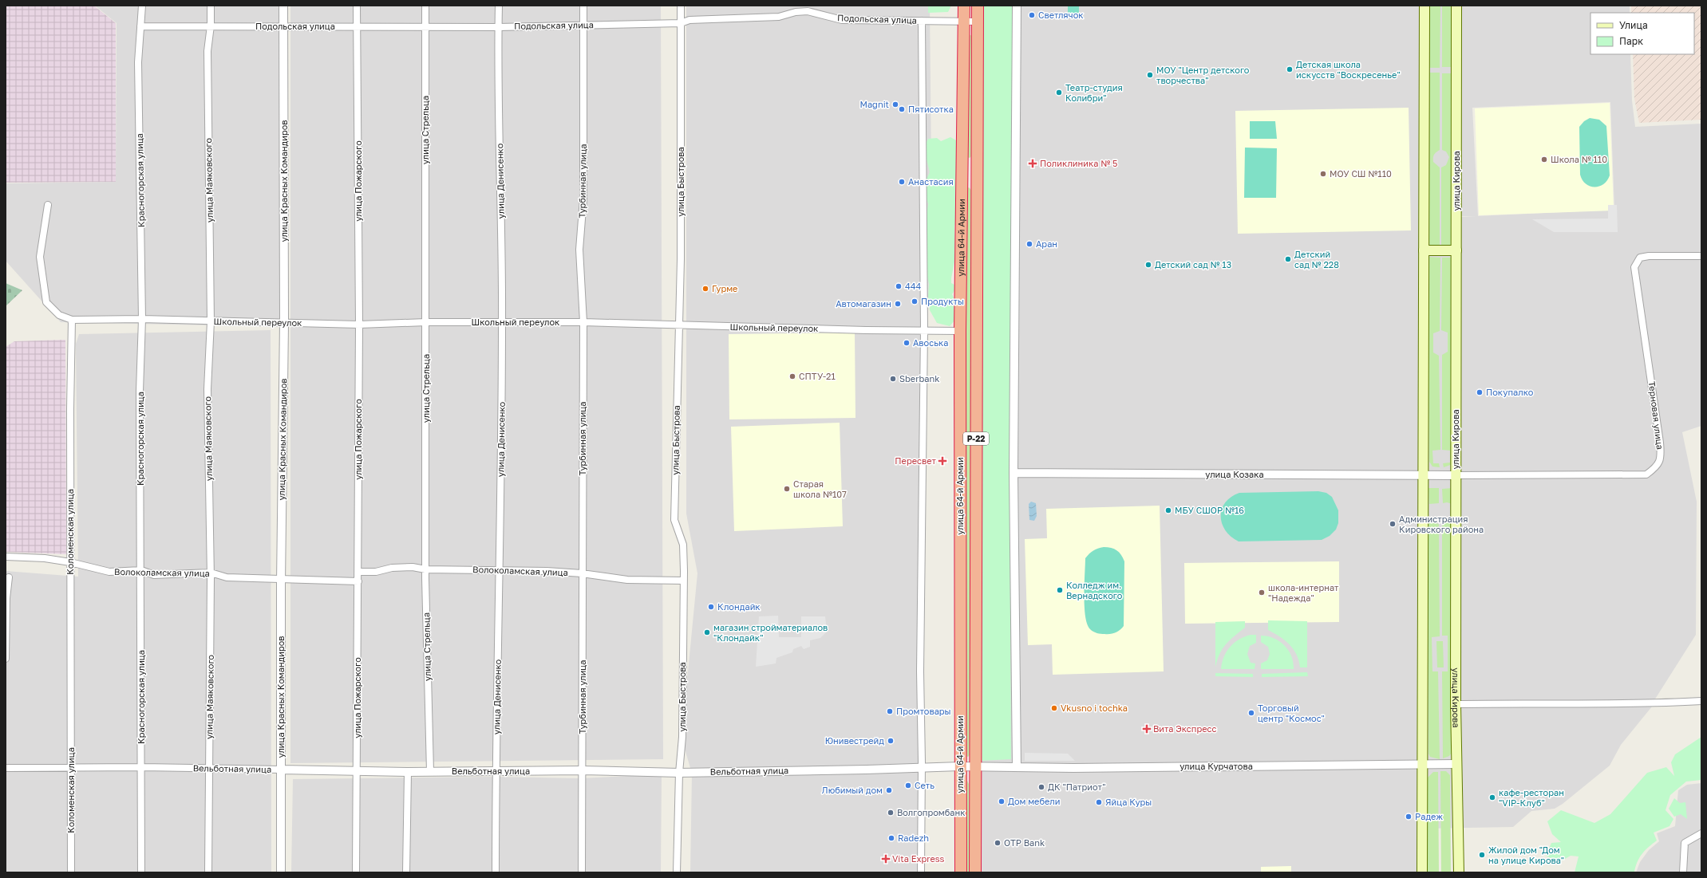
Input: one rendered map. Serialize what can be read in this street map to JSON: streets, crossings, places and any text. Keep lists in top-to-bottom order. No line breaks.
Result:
{"streets":{"highway":["улица 64-й Армии","Р-22"],"main road":["улица Кирова"],"street":["Подольская улица","улица Стрельца","Красногорская улица","улица Маяковского","улица Красных Командиров","улица Пожарского","улица Денисенко","Турбинная улица","улица Быстрова","Школьный переулок","Терновая улица","улица Козака","Коломенская улица","Волоколамская улица","улица Курчатова","Вельботная улица"]},"crossings":[["Подольская улица","улица Стрельца"],["Подольская улица","Красногорская улица"],["Подольская улица","улица Маяковского"],["Подольская улица","улица Красных Командиров"],["Подольская улица","улица Пожарского"],["Подольская улица","улица Денисенко"],["Подольская улица","Турбинная улица"],["Подольская улица","улица Быстрова"],["Подольская улица","улица 64-й Армии"],["улица Стрельца","Школьный переулок"],["улица Стрельца","Волоколамская улица"],["улица Стрельца","Вельботная улица"],["Красногорская улица","Школьный переулок"],["Красногорская улица","Волоколамская улица"],["Красногорская улица","Вельботная улица"],["улица Маяковского","Школьный переулок"],["улица Маяковского","Волоколамская улица"],["улица Маяковского","Вельботная улица"],["улица Красных Командиров","Школьный переулок"],["улица Красных Командиров","Волоколамская улица"],["улица Красных Командиров","Вельботная улица"],["улица Пожарского","Школьный переулок"],["улица Пожарского","Волоколамская улица"],["улица Пожарского","Вельботная улица"],["улица Денисенко","Школьный переулок"],["улица Денисенко","Волоколамская улица"],["улица Денисенко","Вельботная улица"],["Турбинная улица","Школьный переулок"],["Турбинная улица","Волоколамская улица"],["Турбинная улица","Вельботная улица"],["улица Кирова","Терновая улица"],["улица Кирова","улица Козака"],["улица Кирова","улица Курчатова"],["улица Быстрова","Школьный переулок"],["улица Быстрова","Волоколамская улица"],["улица Быстрова","Вельботная улица"],["улица 64-й Армии","Школьный переулок"],["улица 64-й Армии","улица Курчатова"],["улица 64-й Армии","Вельботная улица"],["Школьный переулок","Коломенская улица"],["Терновая улица","улица Козака"],["Коломенская улица","Волоколамская улица"],["Коломенская улица","Вельботная улица"],["улица Курчатова","Вельботная улица"]],"places":{"other":["Светлячок","Детская школа искусств \"Воскресенье\"","МОУ \"Центр детского творчества\"","Театр-студия Колибри\"","Magnit","Пятисотка","Школа № 110","МОУ СШ №110","Анастасия","Аран","Детский сад № 228","Детский сад № 13","444","Гурме","Продукты","Автомагазин","Авоська","СПТУ-21","Sberbank","Покупалко","Старая школа №107","МБУ СШОР №16","Администрация Кировского района","Колледж им. Вернадского","школа-интернат \"Надежда\"","Клондайк","магазин стройматериалов \"Клондайк\"","Vkusno i tochka","Промтовары","Торговый центр \"Космос\"","Юнивестрейд","Сеть","ДК \"Патриот\"","Любимый дом","кафе-ресторан \"VIP-Клуб\"","Дом мебели","Яйца Куры","Волгопромбанк","Радеж","Radezh","OTP Bank","Жилой дом \"Дом на улице Кирова\""],"health":["Поликлиника № 5","Пересвет","Вита Экспресс","Vita Express"]},"legend":["Улица","Парк"]}
